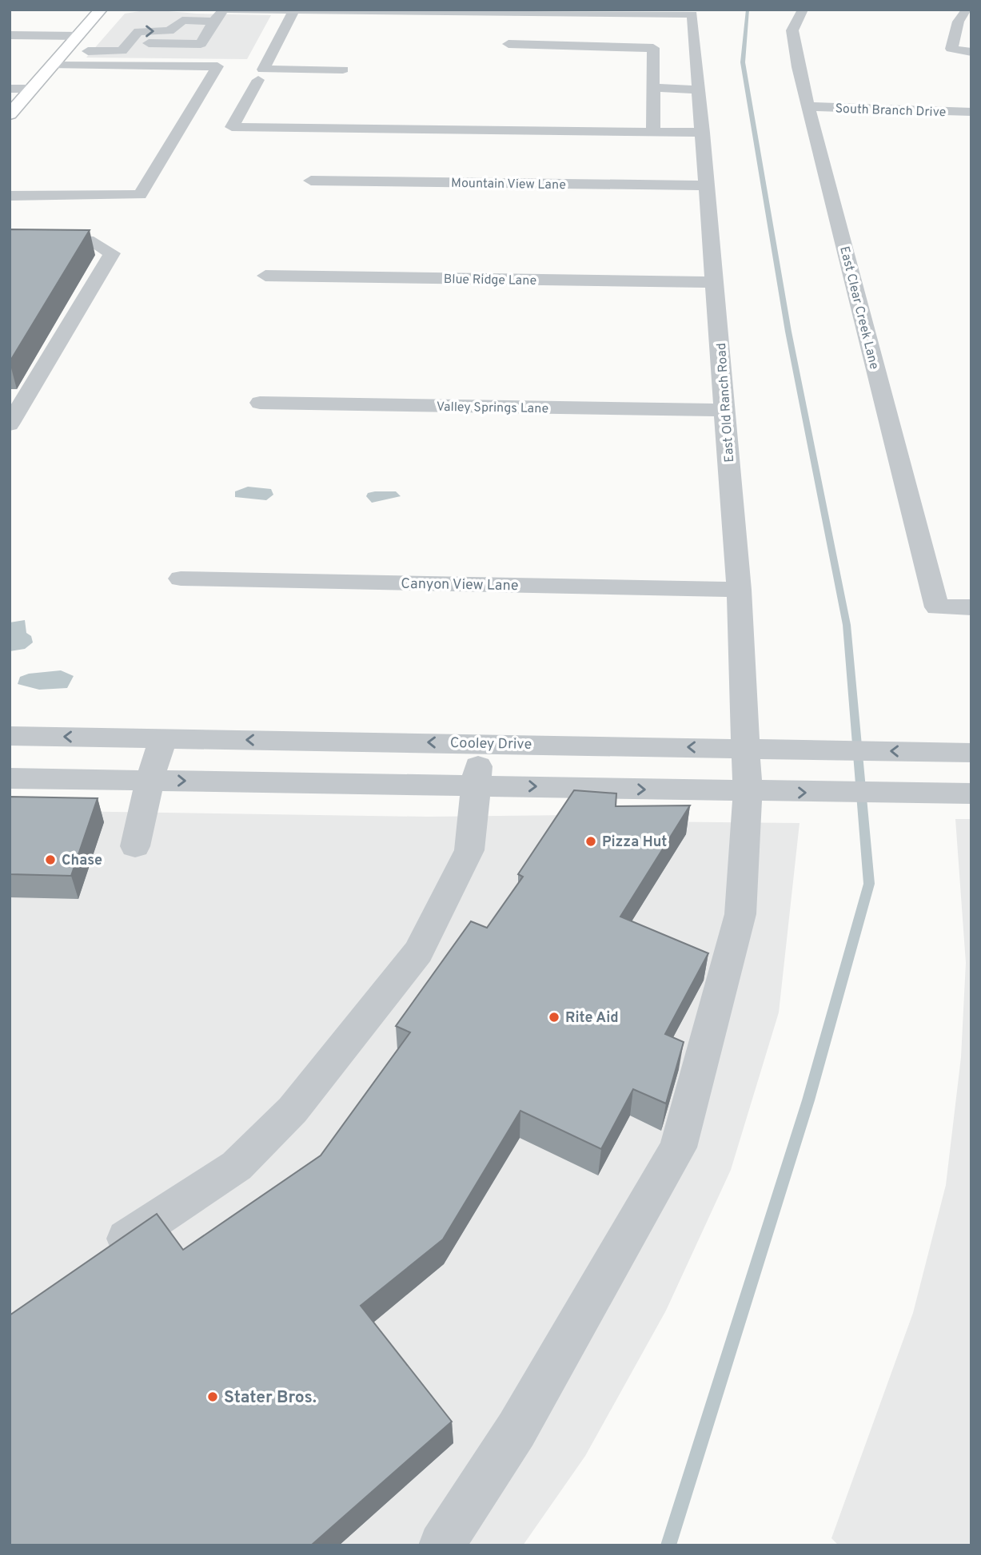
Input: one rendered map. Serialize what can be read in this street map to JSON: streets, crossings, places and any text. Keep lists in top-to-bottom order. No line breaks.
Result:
{"streets":{"street":["South Branch Drive","Mountain View Lane","Blue Ridge Lane","East Clear Creek Lane","East Old Ranch Road","Valley Springs Lane","Canyon View Lane","Cooley Drive"]},"crossings":[["South Branch Drive","East Clear Creek Lane"],["Mountain View Lane","East Old Ranch Road"],["Blue Ridge Lane","East Old Ranch Road"],["East Old Ranch Road","Valley Springs Lane"],["East Old Ranch Road","Canyon View Lane"],["East Old Ranch Road","Cooley Drive"]],"places":["Pizza Hut","Chase","Rite Aid","Stater Bros."]}
